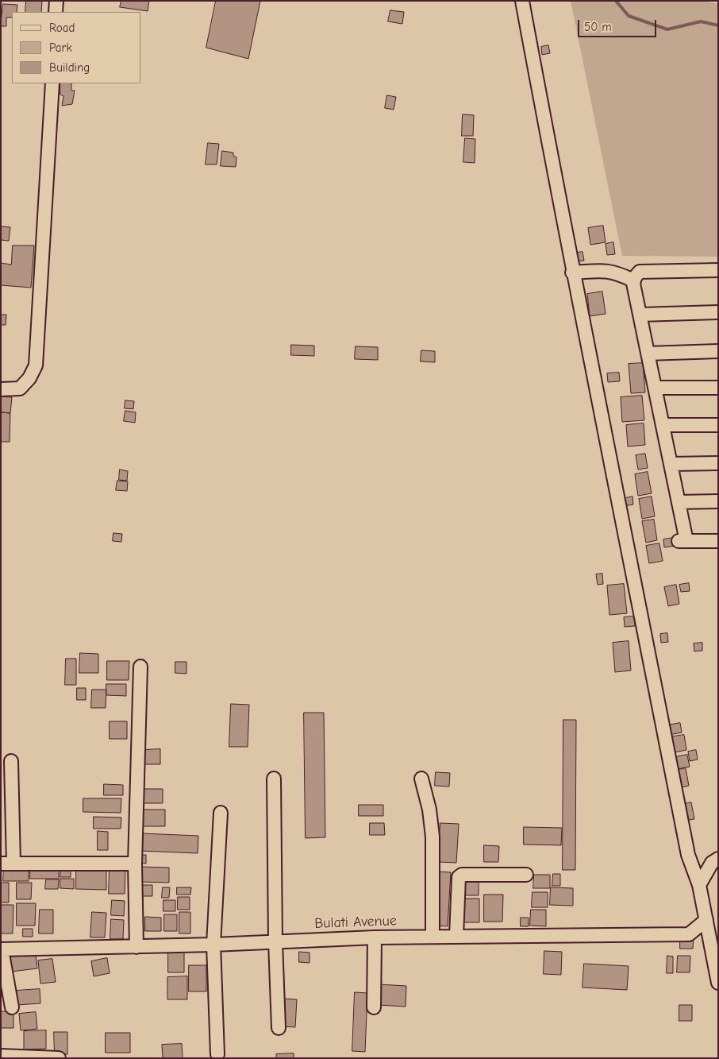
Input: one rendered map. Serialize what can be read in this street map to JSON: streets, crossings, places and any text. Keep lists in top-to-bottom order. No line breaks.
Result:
{"streets":{"street":["Bulati Avenue"]},"legend":["Road","Park","Building"],"scale_bar":"50 m"}
